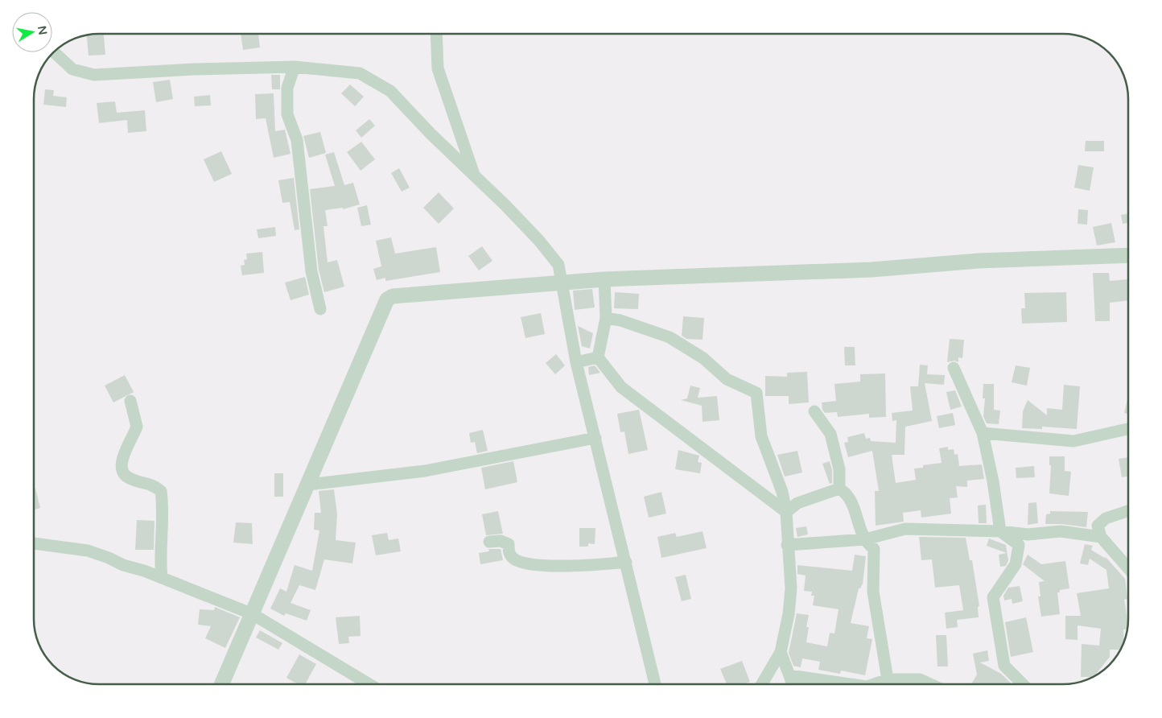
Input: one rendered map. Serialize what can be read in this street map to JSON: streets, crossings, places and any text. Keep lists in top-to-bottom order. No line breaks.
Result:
{"north":"right"}
